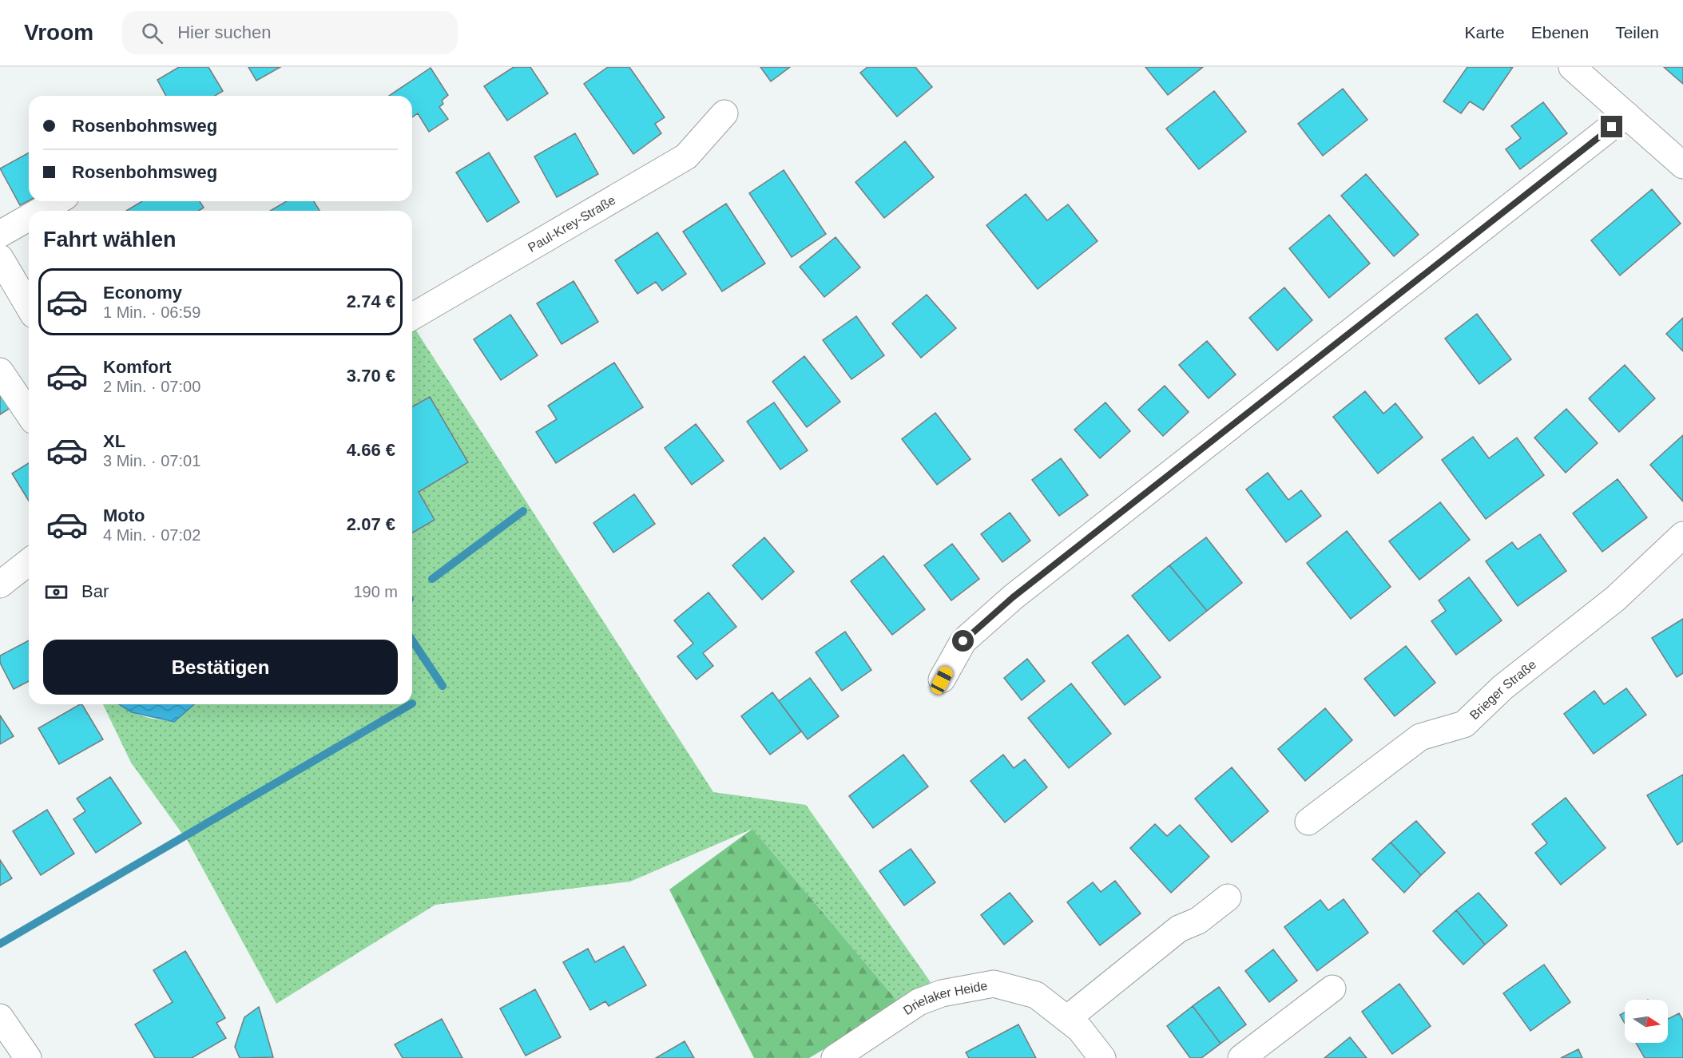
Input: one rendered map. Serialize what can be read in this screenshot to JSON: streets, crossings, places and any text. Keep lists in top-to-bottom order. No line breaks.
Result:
{"streets":{"street":["Paul-Krey-Straße","Brieger Straße","Drielaker Heide"]},"north":"right","page":{"header":"Vroom","search":"Hier suchen","nav":["Karte","Ebenen","Teilen"],"banner":["Rosenbohmsweg","Rosenbohmsweg"],"heading":"Fahrt wählen","list":[{"name":"Economy","note":"1 Min. · 06:59","value":"2.74 €"},{"name":"Komfort","note":"2 Min. · 07:00","value":"3.70 €"},{"name":"XL","note":"3 Min. · 07:01","value":"4.66 €"},{"name":"Moto","note":"4 Min. · 07:02","value":"2.07 €"}],"pay":["Bar","190 m"],"buttons":"Bestätigen"}}
